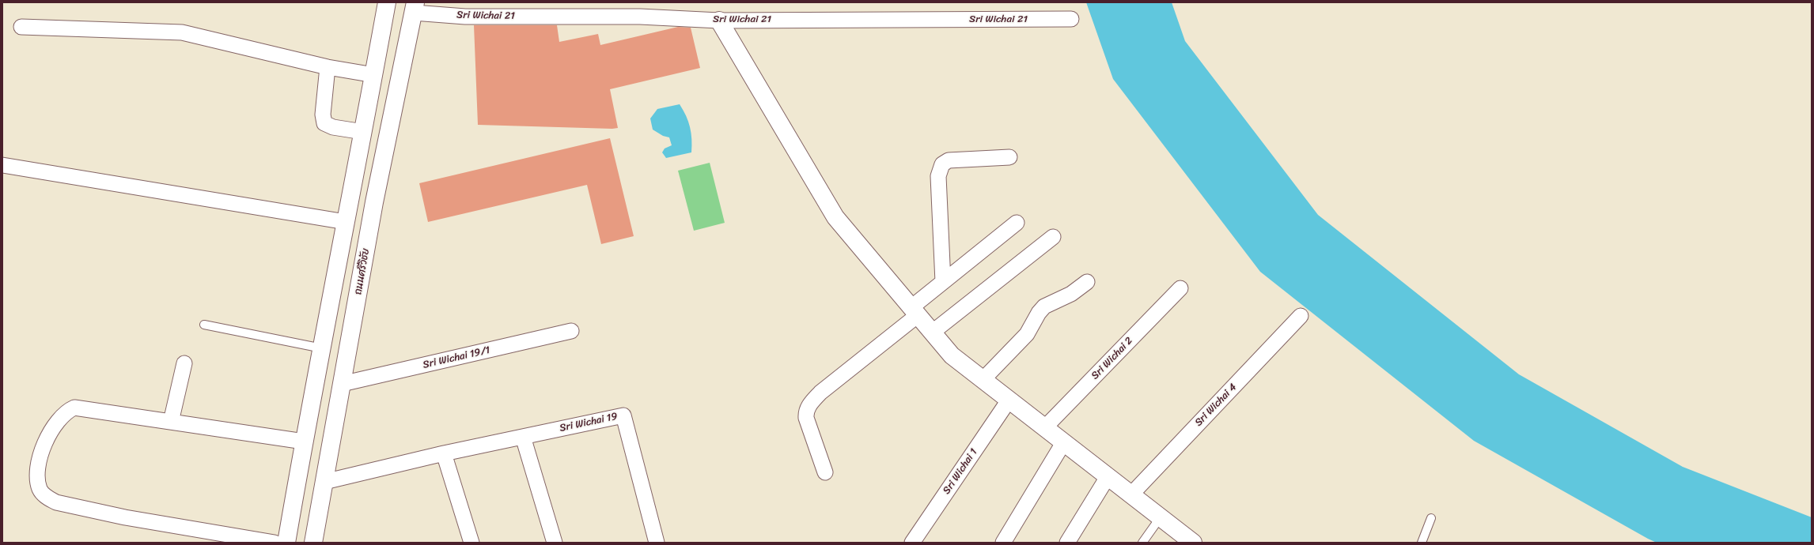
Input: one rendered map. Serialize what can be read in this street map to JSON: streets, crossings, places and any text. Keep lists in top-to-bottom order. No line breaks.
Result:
{"streets":{"main road":["ถนนศรีวิชัย"],"street":["Sri Wichai 21","Sri Wichai 19/1","Sri Wichai 2","Sri Wichai 4","Sri Wichai 19","Sri Wichai 1"]},"crossings":[["Sri Wichai 21","ถนนศรีวิชัย"],["ถนนศรีวิชัย","Sri Wichai 19/1"],["ถนนศรีวิชัย","Sri Wichai 19"]]}
